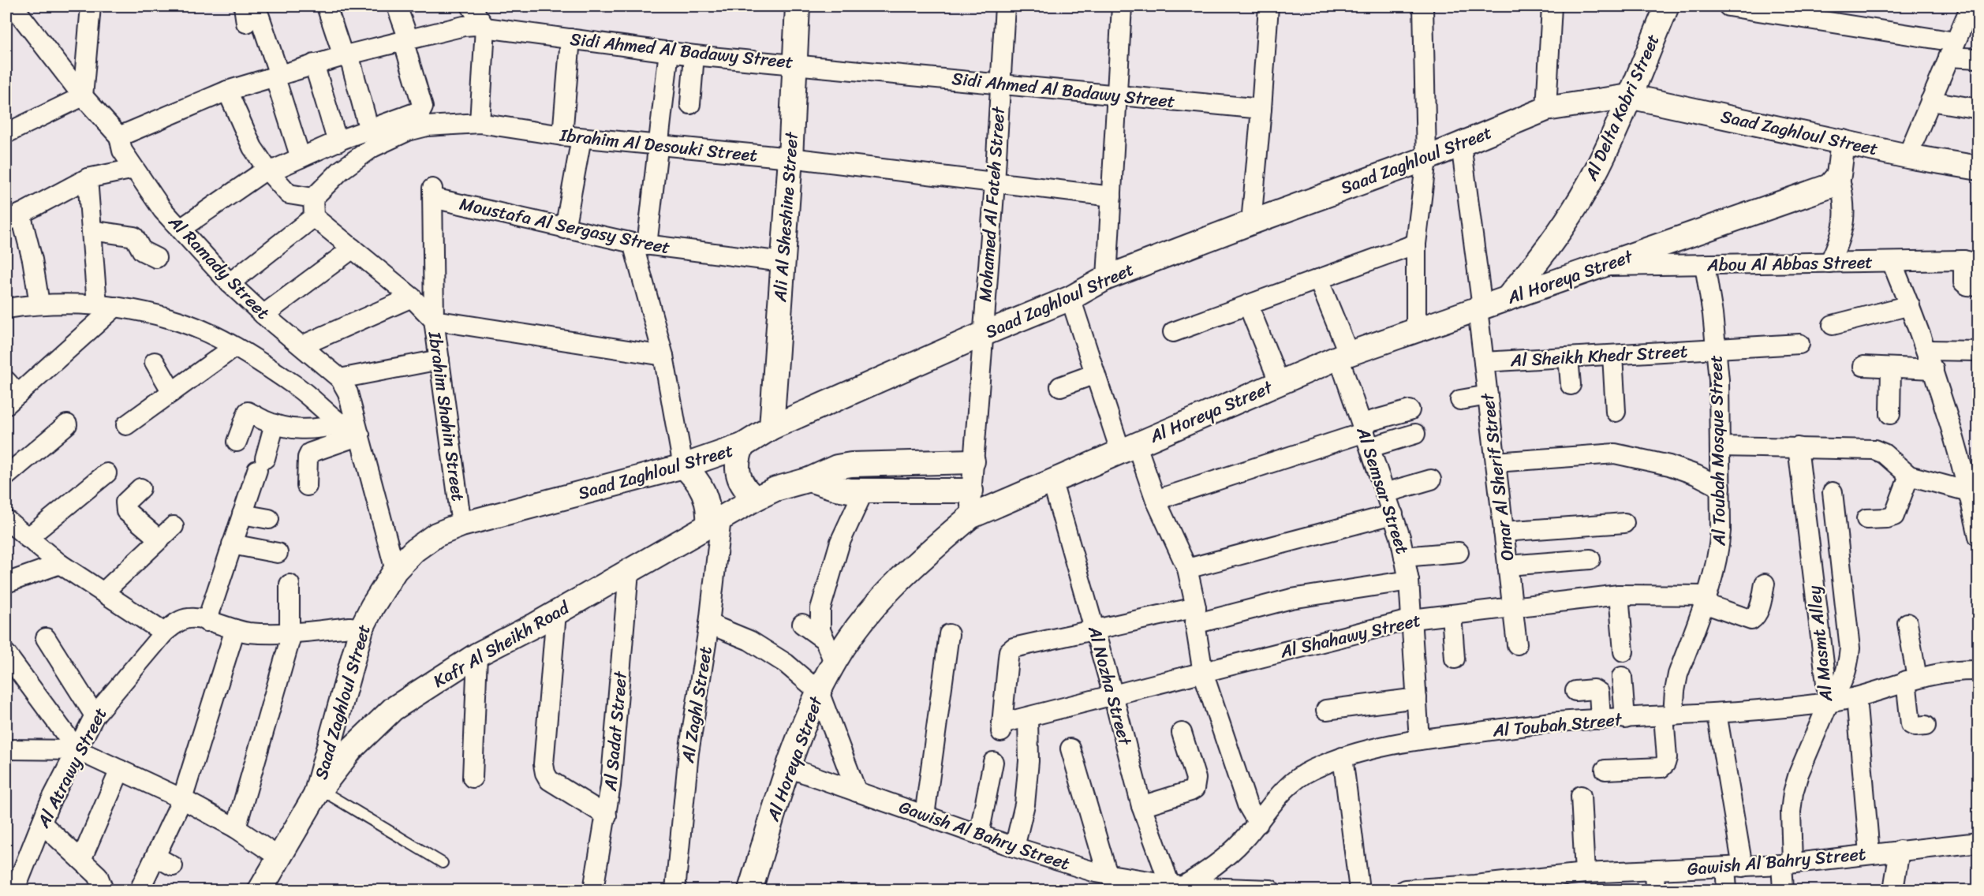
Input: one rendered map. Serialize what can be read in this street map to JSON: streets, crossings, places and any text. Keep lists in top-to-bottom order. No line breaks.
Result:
{"streets":{"street":["Sidi Ahmed Al Badawy Street","Al Delta Kobri Street","Saad Zaghloul Street","Ibrahim Al Desouki Street","Mohamed Al Fateh Street","Ali Al Sheshine Street","Moustafa Al Sergasy Street","Abou Al Abbas Street","Al Ramady Street","Al Horeya Street","Al Sheikh Khedr Street","Ibrahim Shahin Street","Al Toubah Mosque Street","Omar Al Sherif Street","Al Semsar Street","Al Shahawy Street","Al Masmt Alley","Kafr Al Sheikh Road","Al Nozha Street","Al Zaghl Street","Al Toubah Street","Al Sadat Street","Al Atrawy Street","Gawish Al Bahry Street"]},"crossings":[["Sidi Ahmed Al Badawy Street","Mohamed Al Fateh Street"],["Sidi Ahmed Al Badawy Street","Ali Al Sheshine Street"],["Sidi Ahmed Al Badawy Street","Al Ramady Street"],["Al Delta Kobri Street","Saad Zaghloul Street"],["Al Delta Kobri Street","Al Horeya Street"],["Saad Zaghloul Street","Mohamed Al Fateh Street"],["Saad Zaghloul Street","Ali Al Sheshine Street"],["Saad Zaghloul Street","Al Ramady Street"],["Saad Zaghloul Street","Ibrahim Shahin Street"],["Saad Zaghloul Street","Omar Al Sherif Street"],["Saad Zaghloul Street","Kafr Al Sheikh Road"],["Saad Zaghloul Street","Al Atrawy Street"],["Ibrahim Al Desouki Street","Mohamed Al Fateh Street"],["Ibrahim Al Desouki Street","Ali Al Sheshine Street"],["Mohamed Al Fateh Street","Al Horeya Street"],["Mohamed Al Fateh Street","Kafr Al Sheikh Road"],["Ali Al Sheshine Street","Moustafa Al Sergasy Street"],["Moustafa Al Sergasy Street","Ibrahim Shahin Street"],["Abou Al Abbas Street","Al Horeya Street"],["Abou Al Abbas Street","Al Toubah Mosque Street"],["Al Horeya Street","Omar Al Sherif Street"],["Al Horeya Street","Al Semsar Street"],["Al Horeya Street","Al Nozha Street"],["Al Horeya Street","Gawish Al Bahry Street"],["Al Sheikh Khedr Street","Al Toubah Mosque Street"],["Al Sheikh Khedr Street","Omar Al Sherif Street"],["Al Toubah Mosque Street","Al Shahawy Street"],["Al Toubah Mosque Street","Al Toubah Street"],["Omar Al Sherif Street","Al Shahawy Street"],["Al Semsar Street","Al Shahawy Street"],["Al Semsar Street","Al Toubah Street"],["Al Shahawy Street","Al Nozha Street"],["Al Masmt Alley","Al Toubah Street"],["Al Masmt Alley","Gawish Al Bahry Street"],["Kafr Al Sheikh Road","Al Zaghl Street"],["Kafr Al Sheikh Road","Al Sadat Street"],["Al Nozha Street","Al Toubah Street"],["Al Nozha Street","Gawish Al Bahry Street"],["Al Toubah Street","Gawish Al Bahry Street"]]}
